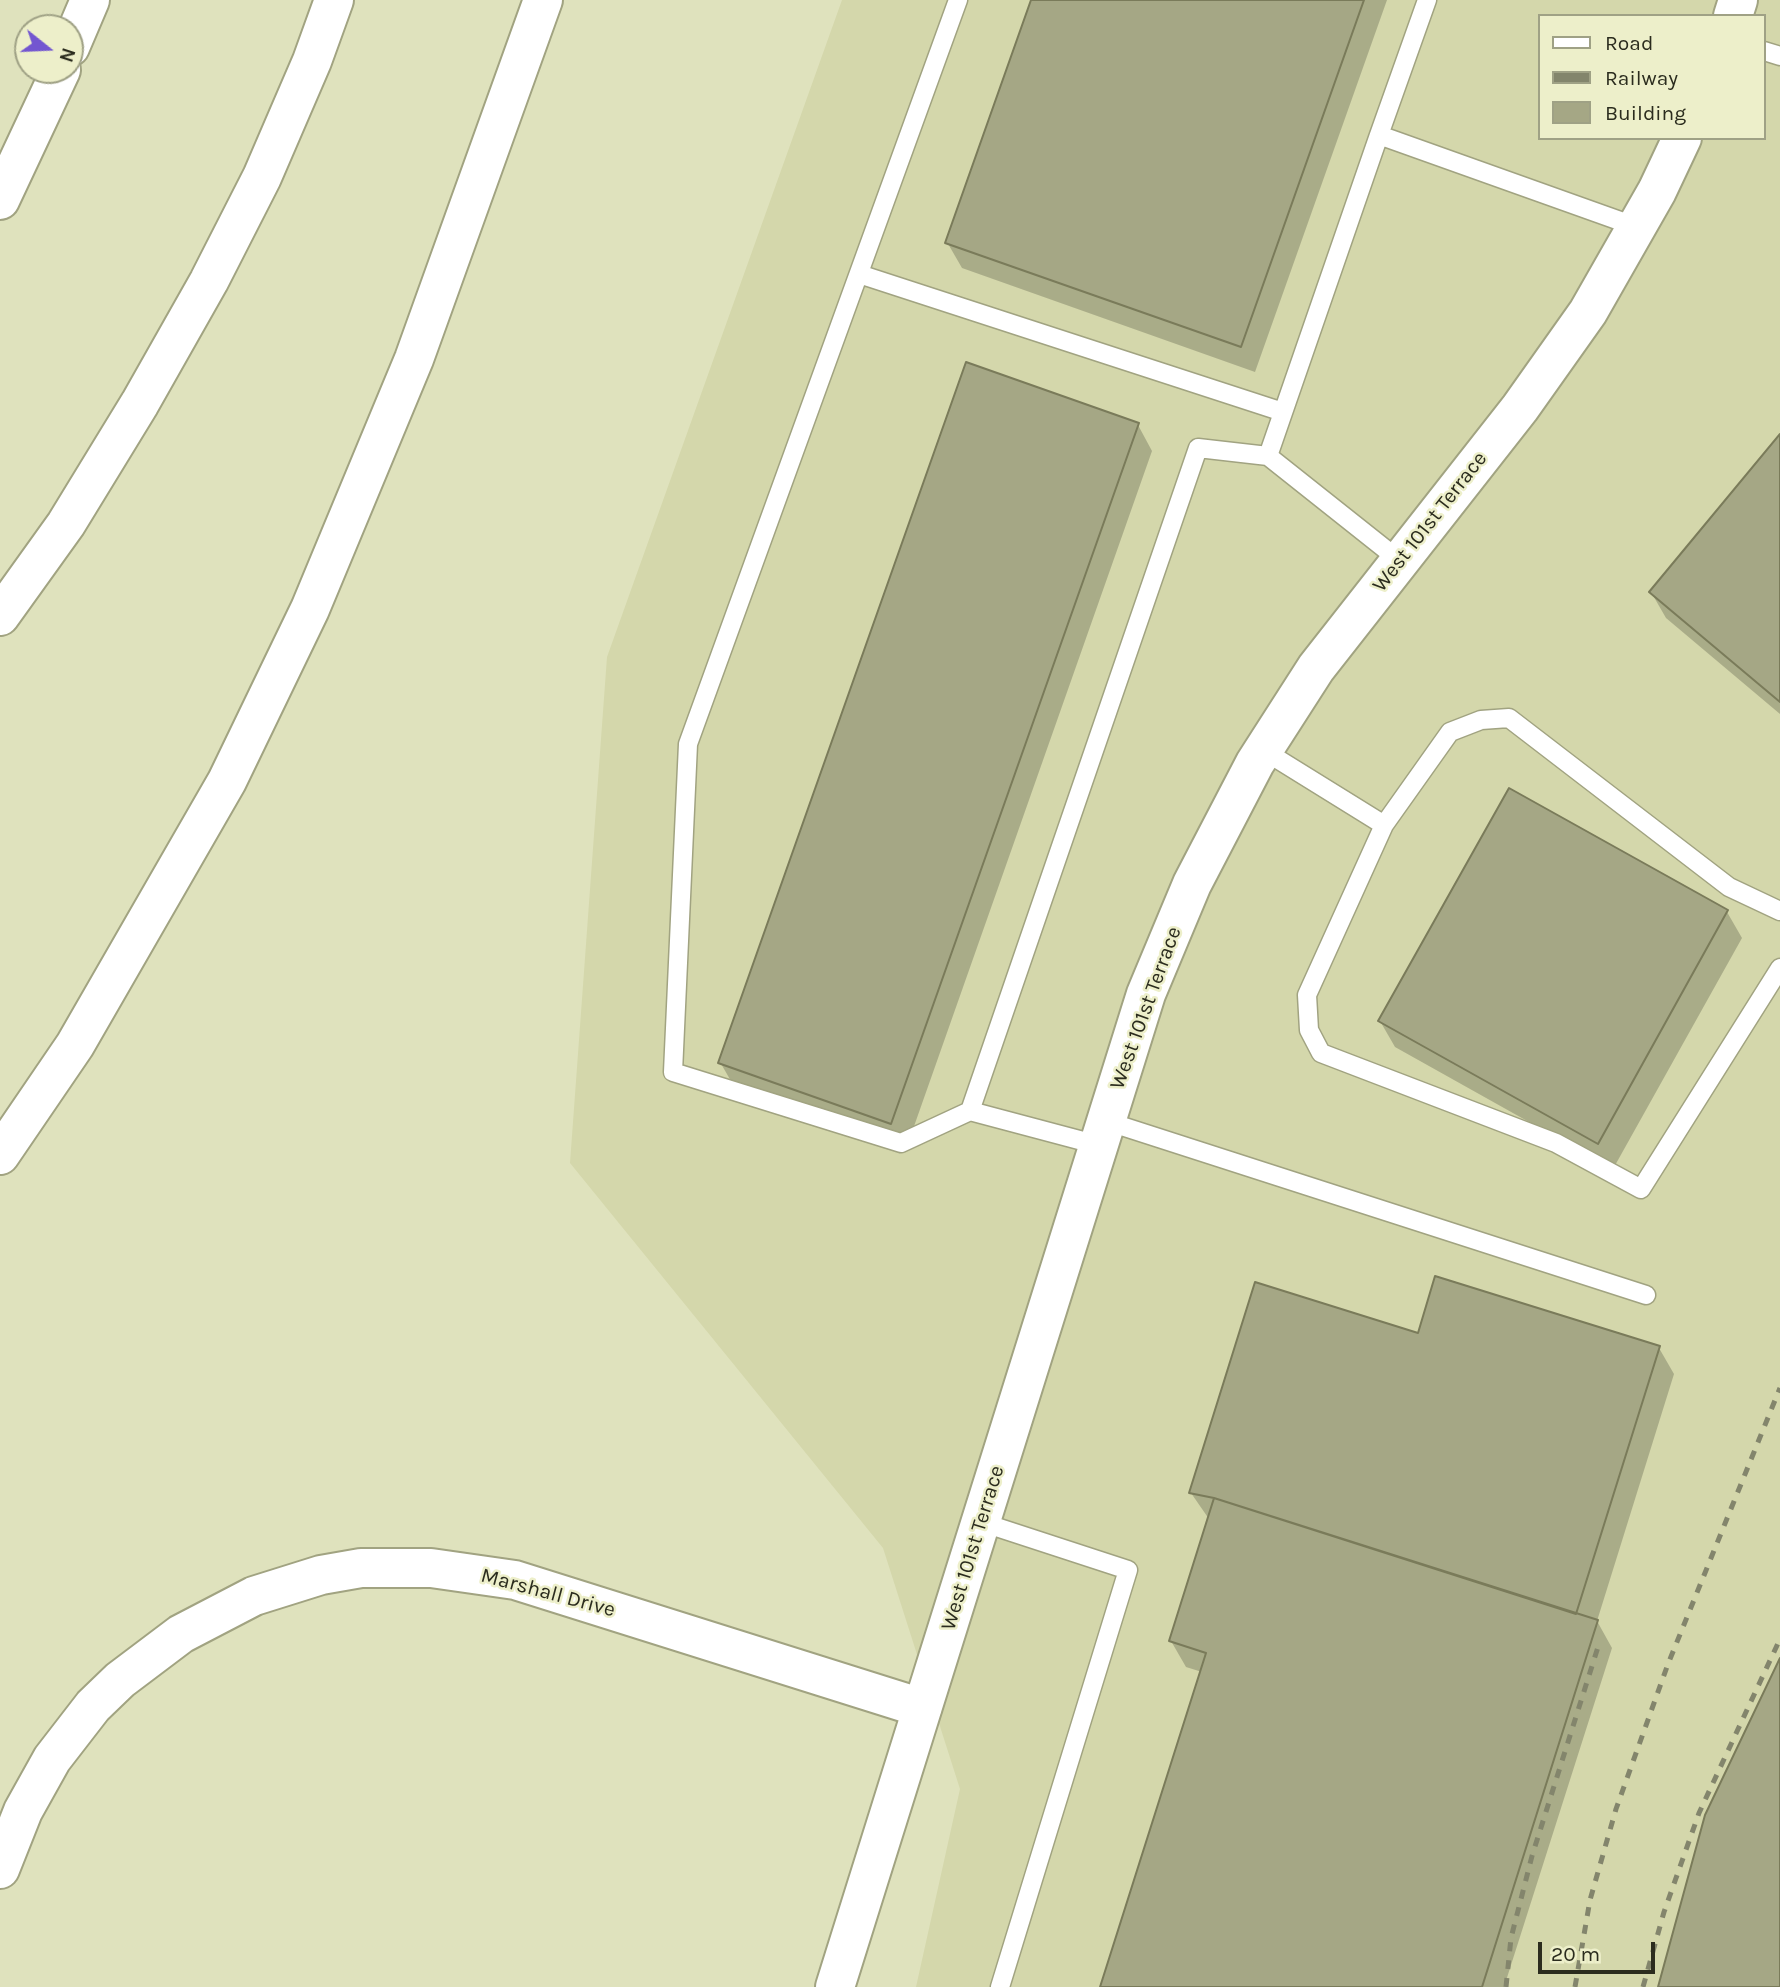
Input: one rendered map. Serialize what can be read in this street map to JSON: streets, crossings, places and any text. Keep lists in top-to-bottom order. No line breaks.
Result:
{"streets":{"main road":["West 101st Terrace","Marshall Drive"]},"crossings":[["West 101st Terrace","Marshall Drive"]],"legend":["Road","Railway","Building"],"scale_bar":"20 m","north":"right"}
